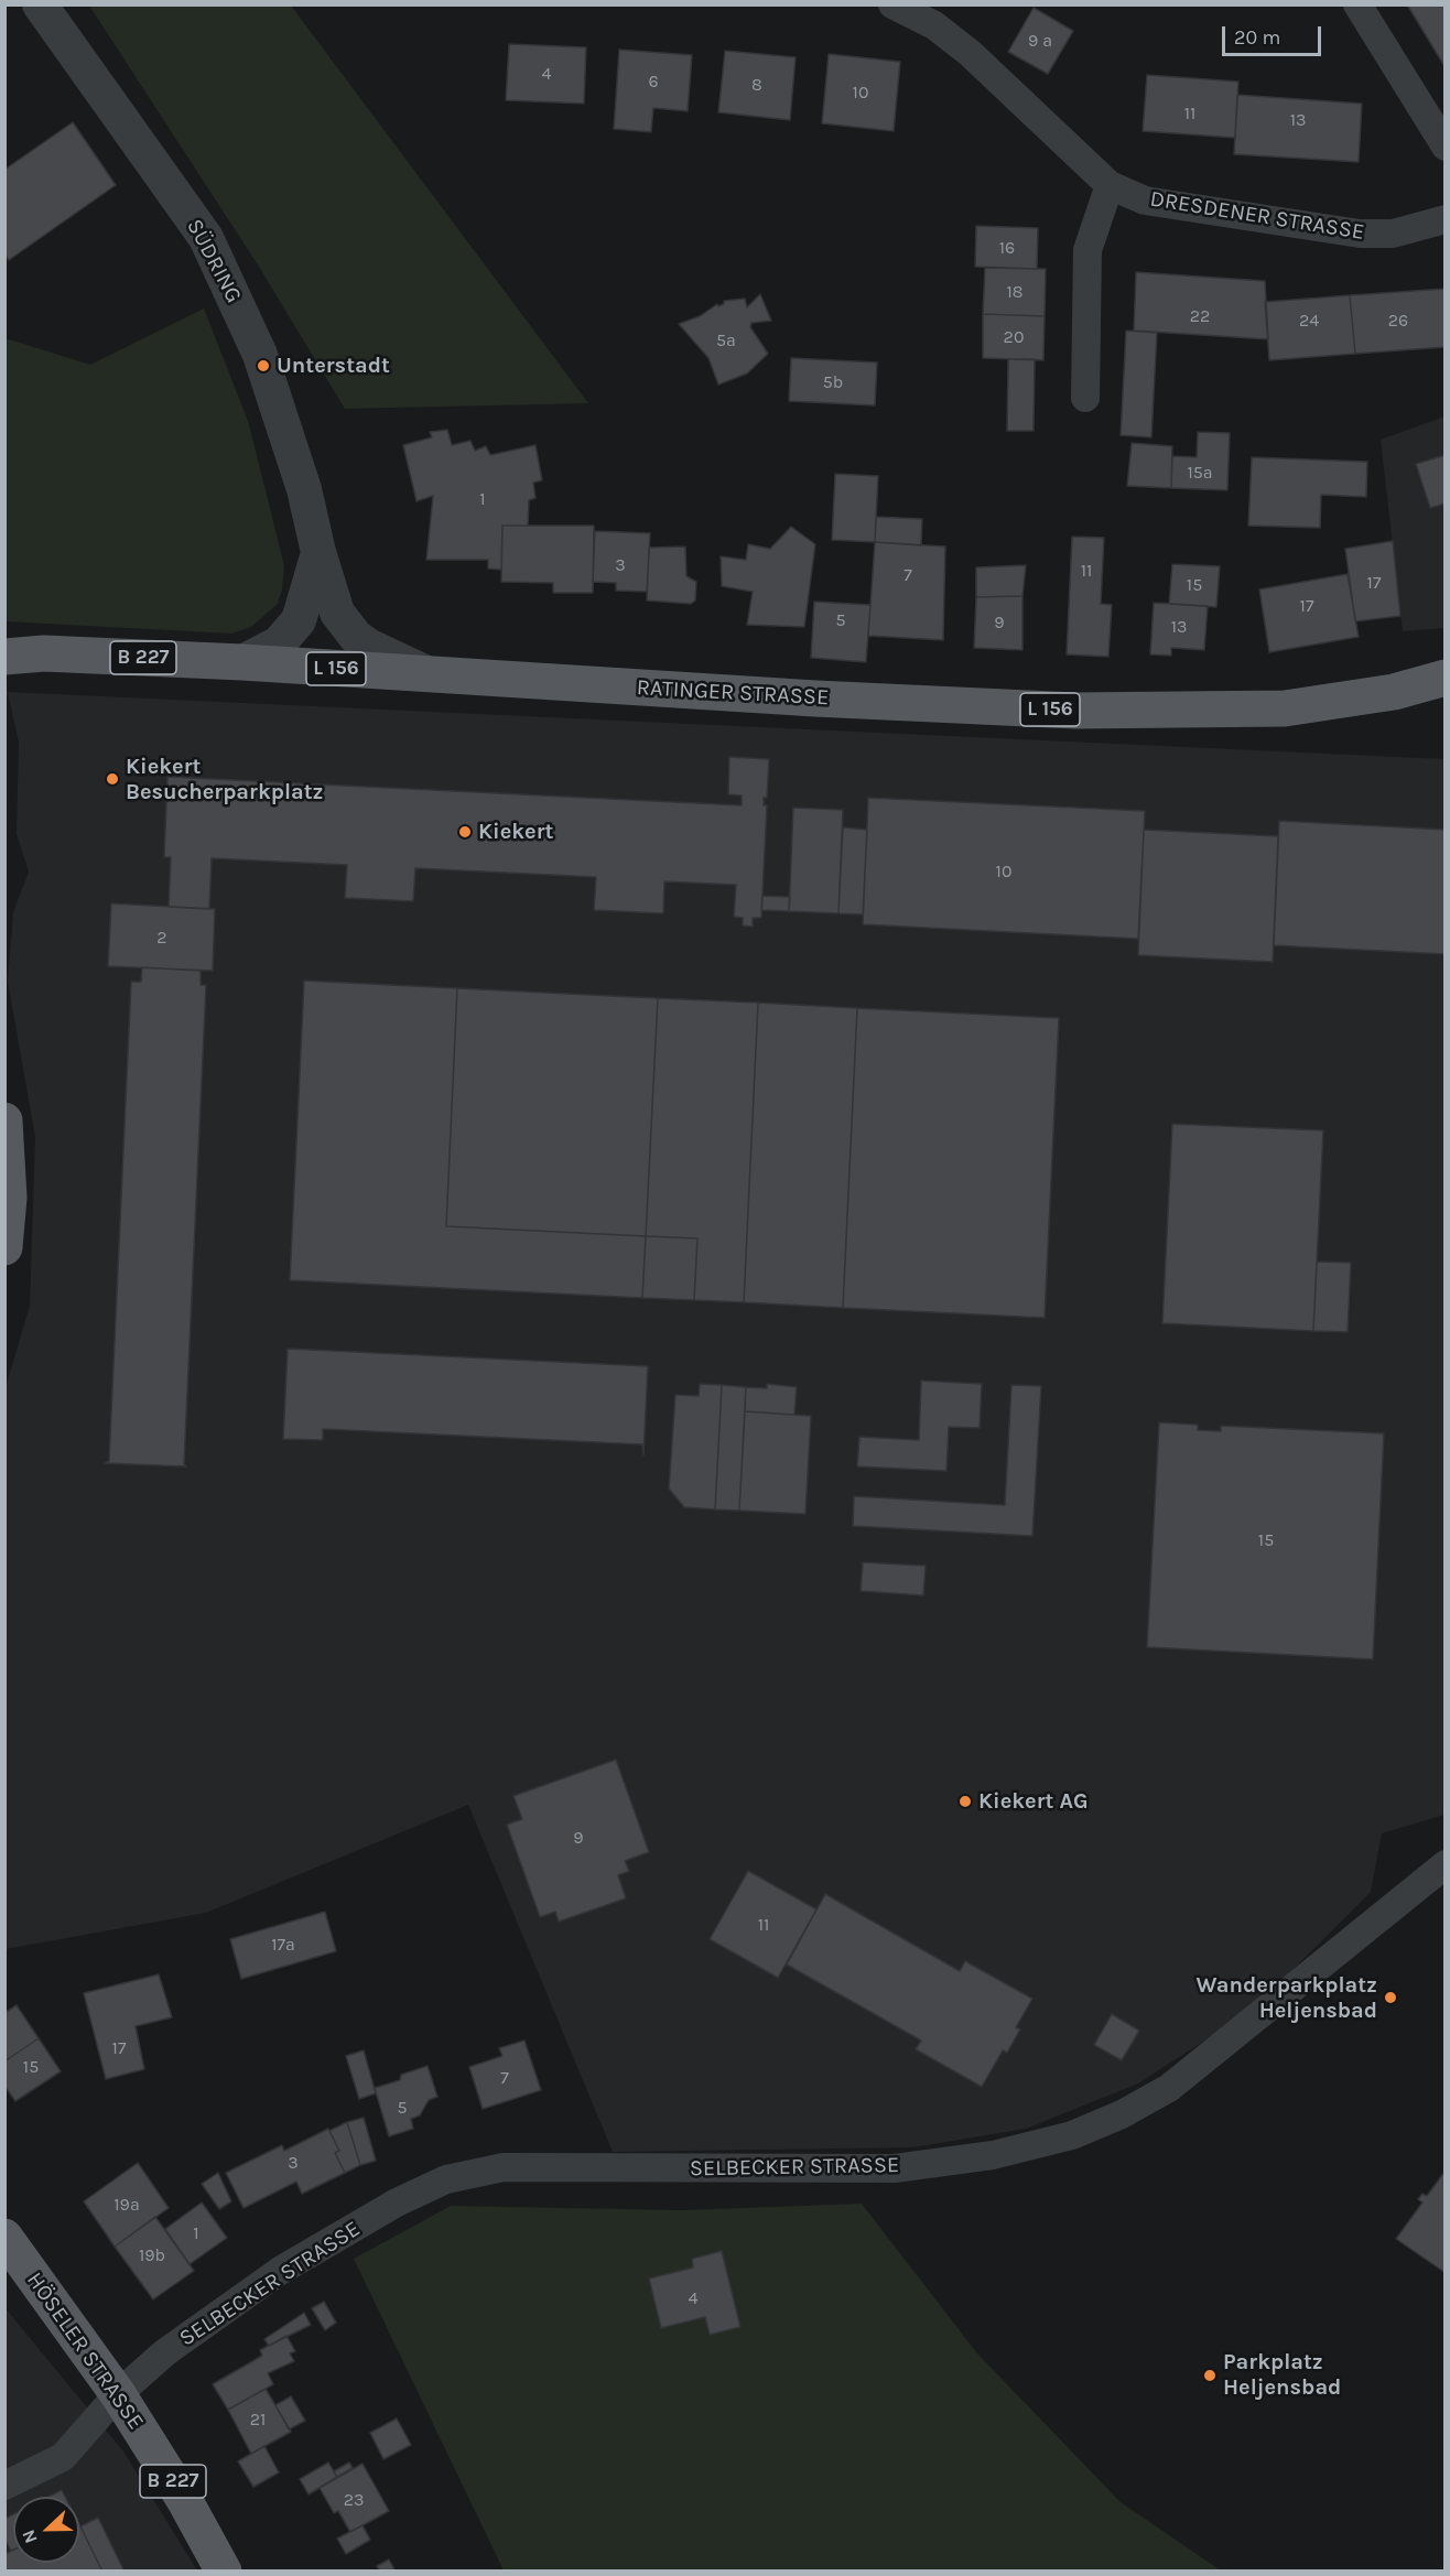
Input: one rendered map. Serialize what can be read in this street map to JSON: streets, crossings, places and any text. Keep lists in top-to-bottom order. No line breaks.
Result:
{"streets":{"main road":["B 227","L 156","RATINGER STRASSE","HÖSELER STRASSE"],"street":["DRESDENER STRASSE","SÜDRING","SELBECKER STRASSE"]},"crossings":[["SÜDRING","RATINGER STRASSE"],["SELBECKER STRASSE","HÖSELER STRASSE"]],"places":["Unterstadt","Kiekert Besucherparkplatz","Kiekert","Kiekert AG","Wanderparkplatz Heljensbad","Parkplatz Heljensbad"],"house_numbers":["9 a","4","6","8","10","11","13","16","18","22","24","26","20","5a","5b","15a","1","3","11","7","17","15","17","5","9","13","10","2","15","9","11","17a","17","15","7","5","3","19a","1","19b","4","21","23"],"scale_bar":"20 m","north":"left"}
